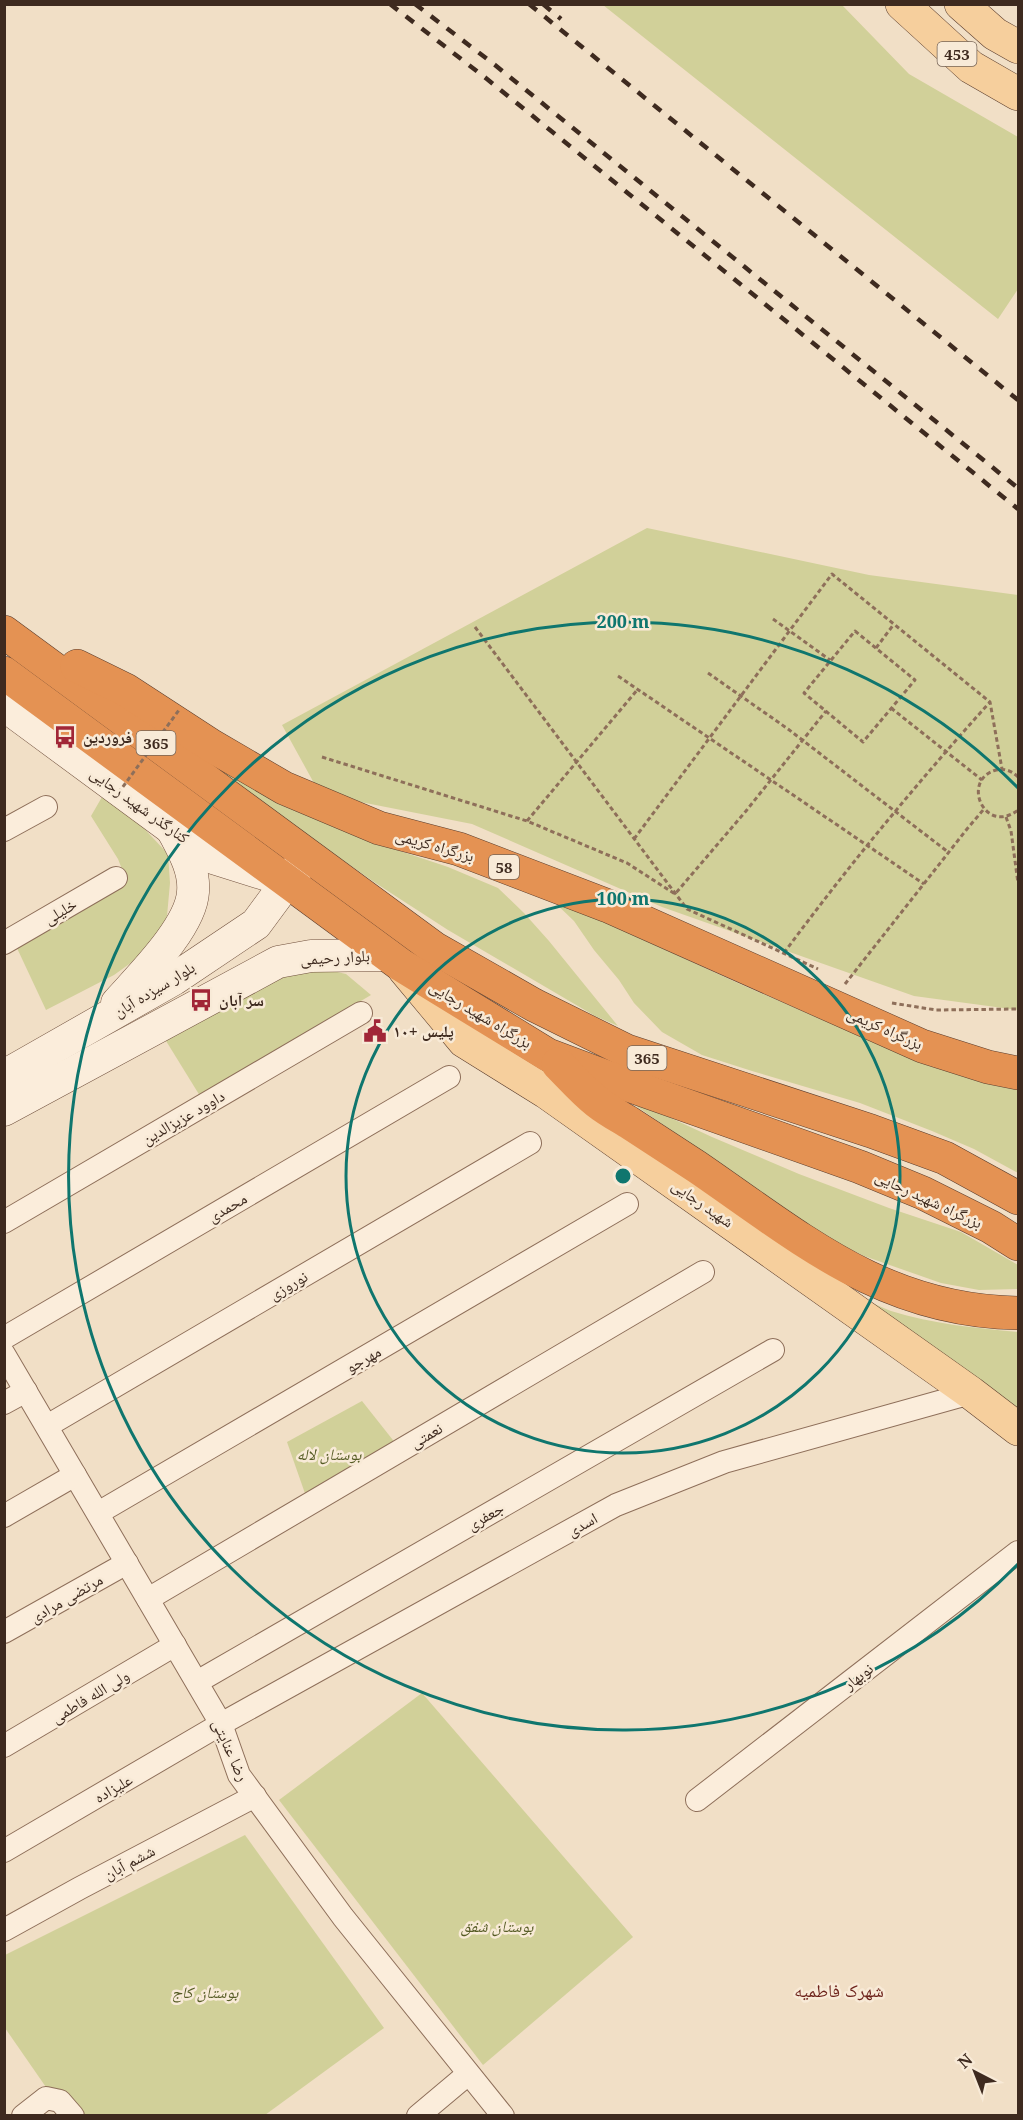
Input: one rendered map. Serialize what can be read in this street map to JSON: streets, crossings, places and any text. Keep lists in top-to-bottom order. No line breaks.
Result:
{"streets":{"highway":["365","بزرگراه کریمی","58","بزرگراه شهید رجایی"],"main road":["453","کنارگذر شهید رجایی","بلوار رحیمی","بلوار سیزده آبان","شهید رجایی"],"street":["خلیلی","داوود عزیزالدین","محمدی","نوروزی","مهرجو","نعمتی","جعفری","اسدی","مرتضی مرادی","نوبهار","ولی الله فاطمی","رضا عنایتی","علیزاده","ششم آبان"]},"crossings":[["کنارگذر شهید رجایی","بلوار سیزده آبان"],["کنارگذر شهید رجایی","بزرگراه شهید رجایی"],["بزرگراه کریمی","بزرگراه شهید رجایی"],["بلوار رحیمی","بلوار سیزده آبان"],["بلوار رحیمی","بزرگراه شهید رجایی"],["بلوار رحیمی","شهید رجایی"],["بلوار سیزده آبان","بزرگراه شهید رجایی"],["بزرگراه شهید رجایی","شهید رجایی"],["شهید رجایی","اسدی"],["نوروزی","رضا عنایتی"],["مهرجو","رضا عنایتی"],["نعمتی","رضا عنایتی"],["جعفری","رضا عنایتی"],["اسدی","رضا عنایتی"],["اسدی","علیزاده"],["مرتضی مرادی","رضا عنایتی"],["ولی الله فاطمی","رضا عنایتی"],["رضا عنایتی","علیزاده"],["رضا عنایتی","ششم آبان"]],"districts":["شهرک فاطمیه"],"parks":["بوستان لاله","بوستان شفق","بوستان کاج"],"places":{"bus stop":["فروردین","سر آبان"],"public building":["پلیس +۱۰"]},"north":"top left","rings":["200 m","100 m"]}
